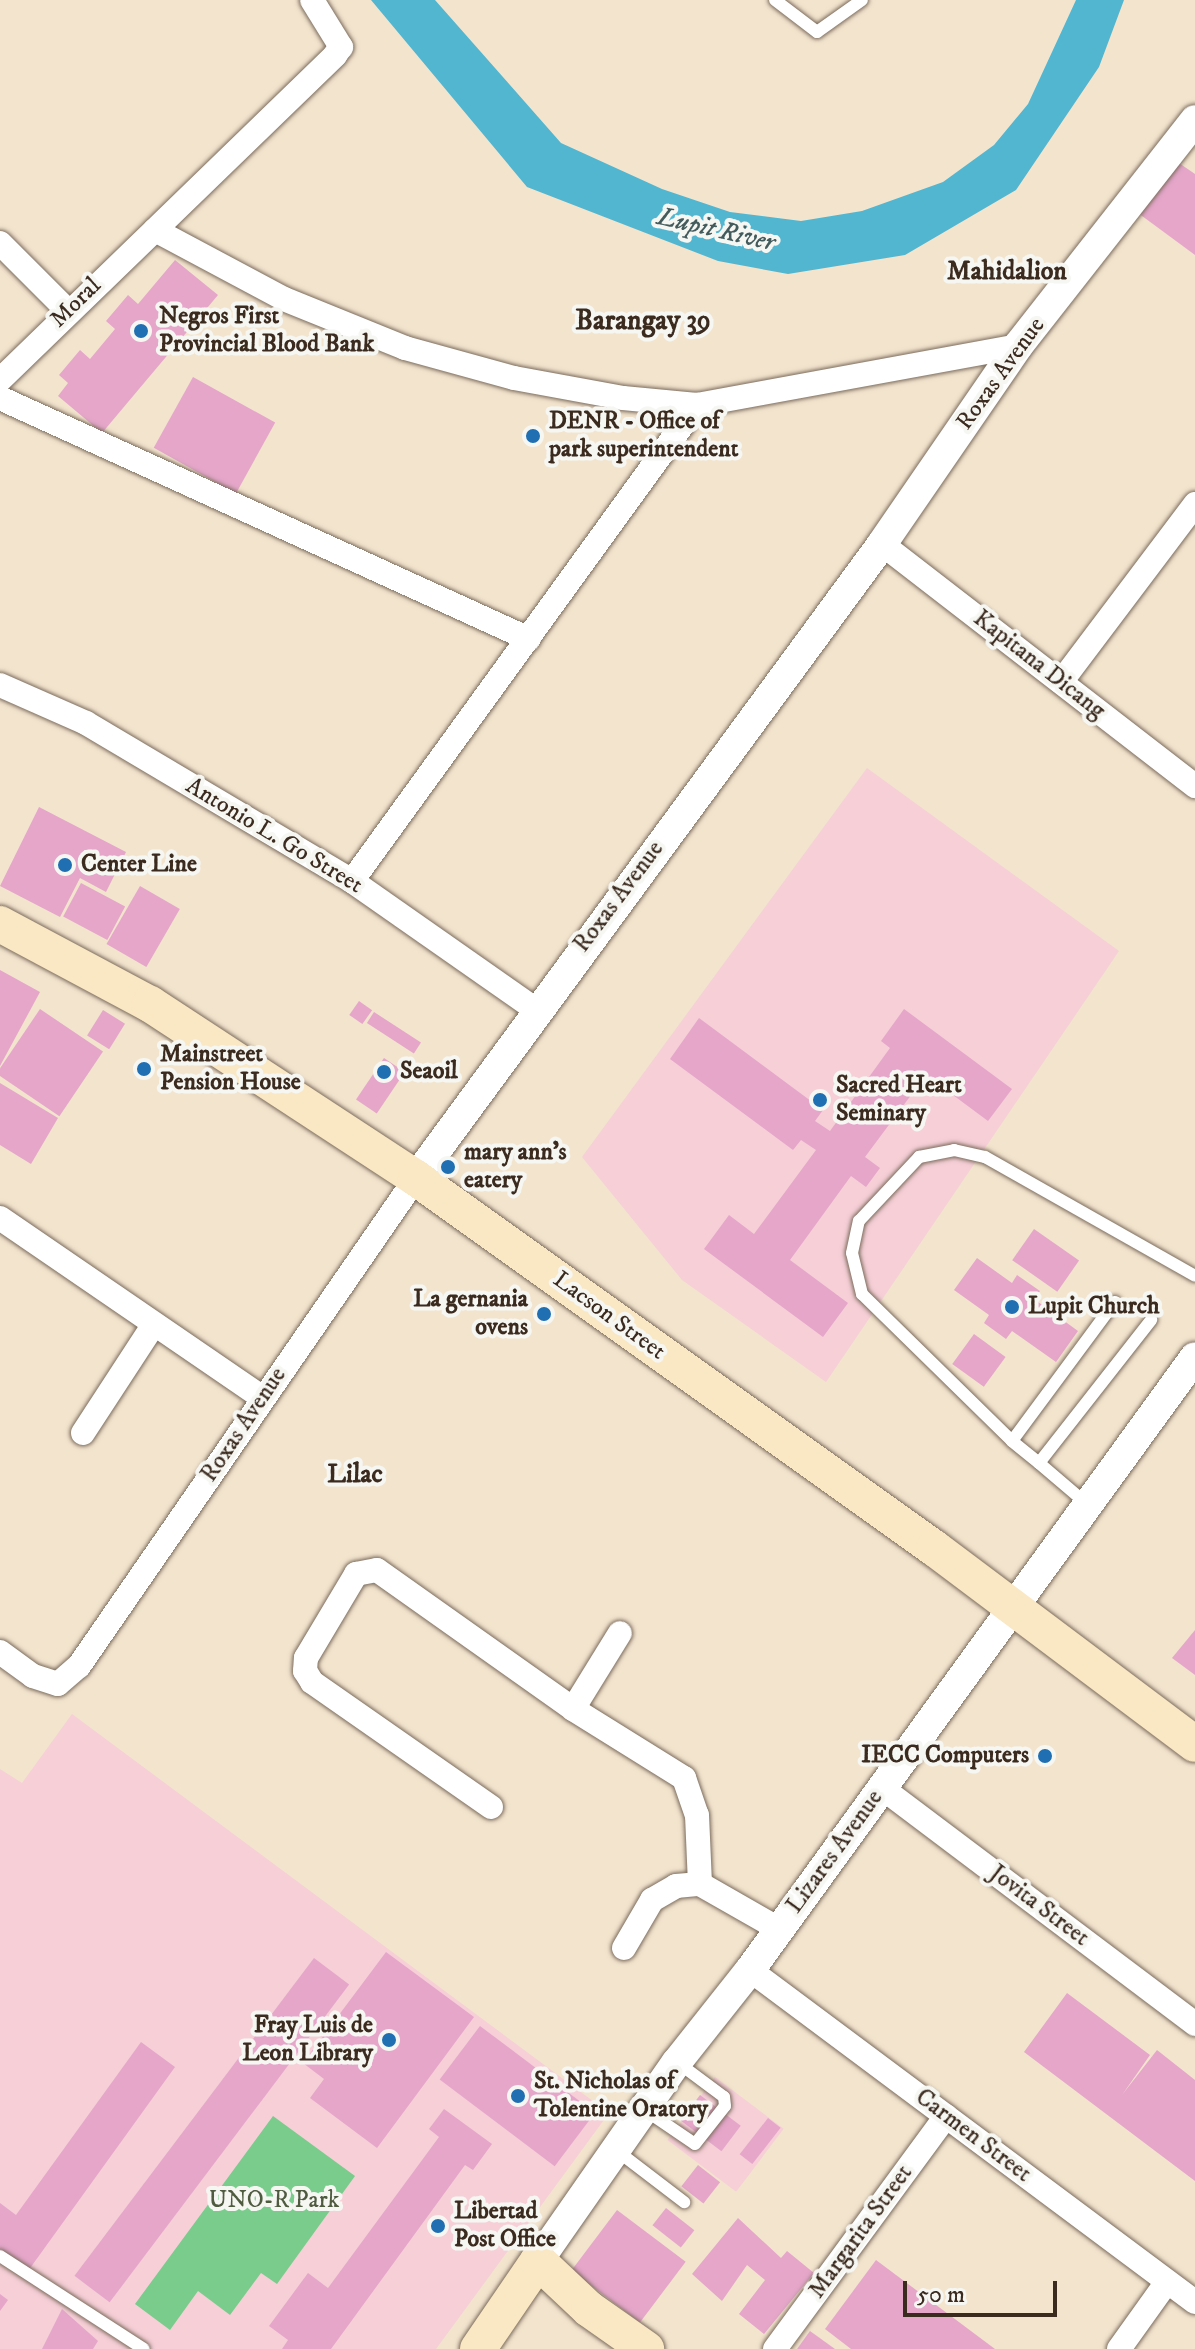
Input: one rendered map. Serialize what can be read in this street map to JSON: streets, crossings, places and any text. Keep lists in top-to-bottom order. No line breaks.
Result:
{"streets":{"main road":["Lacson Street","Lizares Avenue"],"street":["Moral","Roxas Avenue","Kapitana Dicang","Antonio L. Go Street","Jovita Street","Carmen Street","Margarita Street"]},"crossings":[["Roxas Avenue","Kapitana Dicang"],["Roxas Avenue","Antonio L. Go Street"],["Roxas Avenue","Lacson Street"],["Lacson Street","Lizares Avenue"],["Lizares Avenue","Jovita Street"],["Lizares Avenue","Carmen Street"],["Carmen Street","Margarita Street"]],"districts":["Mahidalion","Barangay 39","Lilac"],"water":["Lupit River"],"parks":["UNO-R Park"],"places":["Negros First Provincial Blood Bank","DENR - Office of park superintendent","Center Line","Mainstreet Pension House","Seaoil","Sacred Heart Seminary","mary ann's eatery","Lupit Church","La gernania ovens","IECC Computers","Fray Luis de Leon Library","St. Nicholas of Tolentine Oratory","Libertad Post Office"],"scale_bar":"50 m"}
